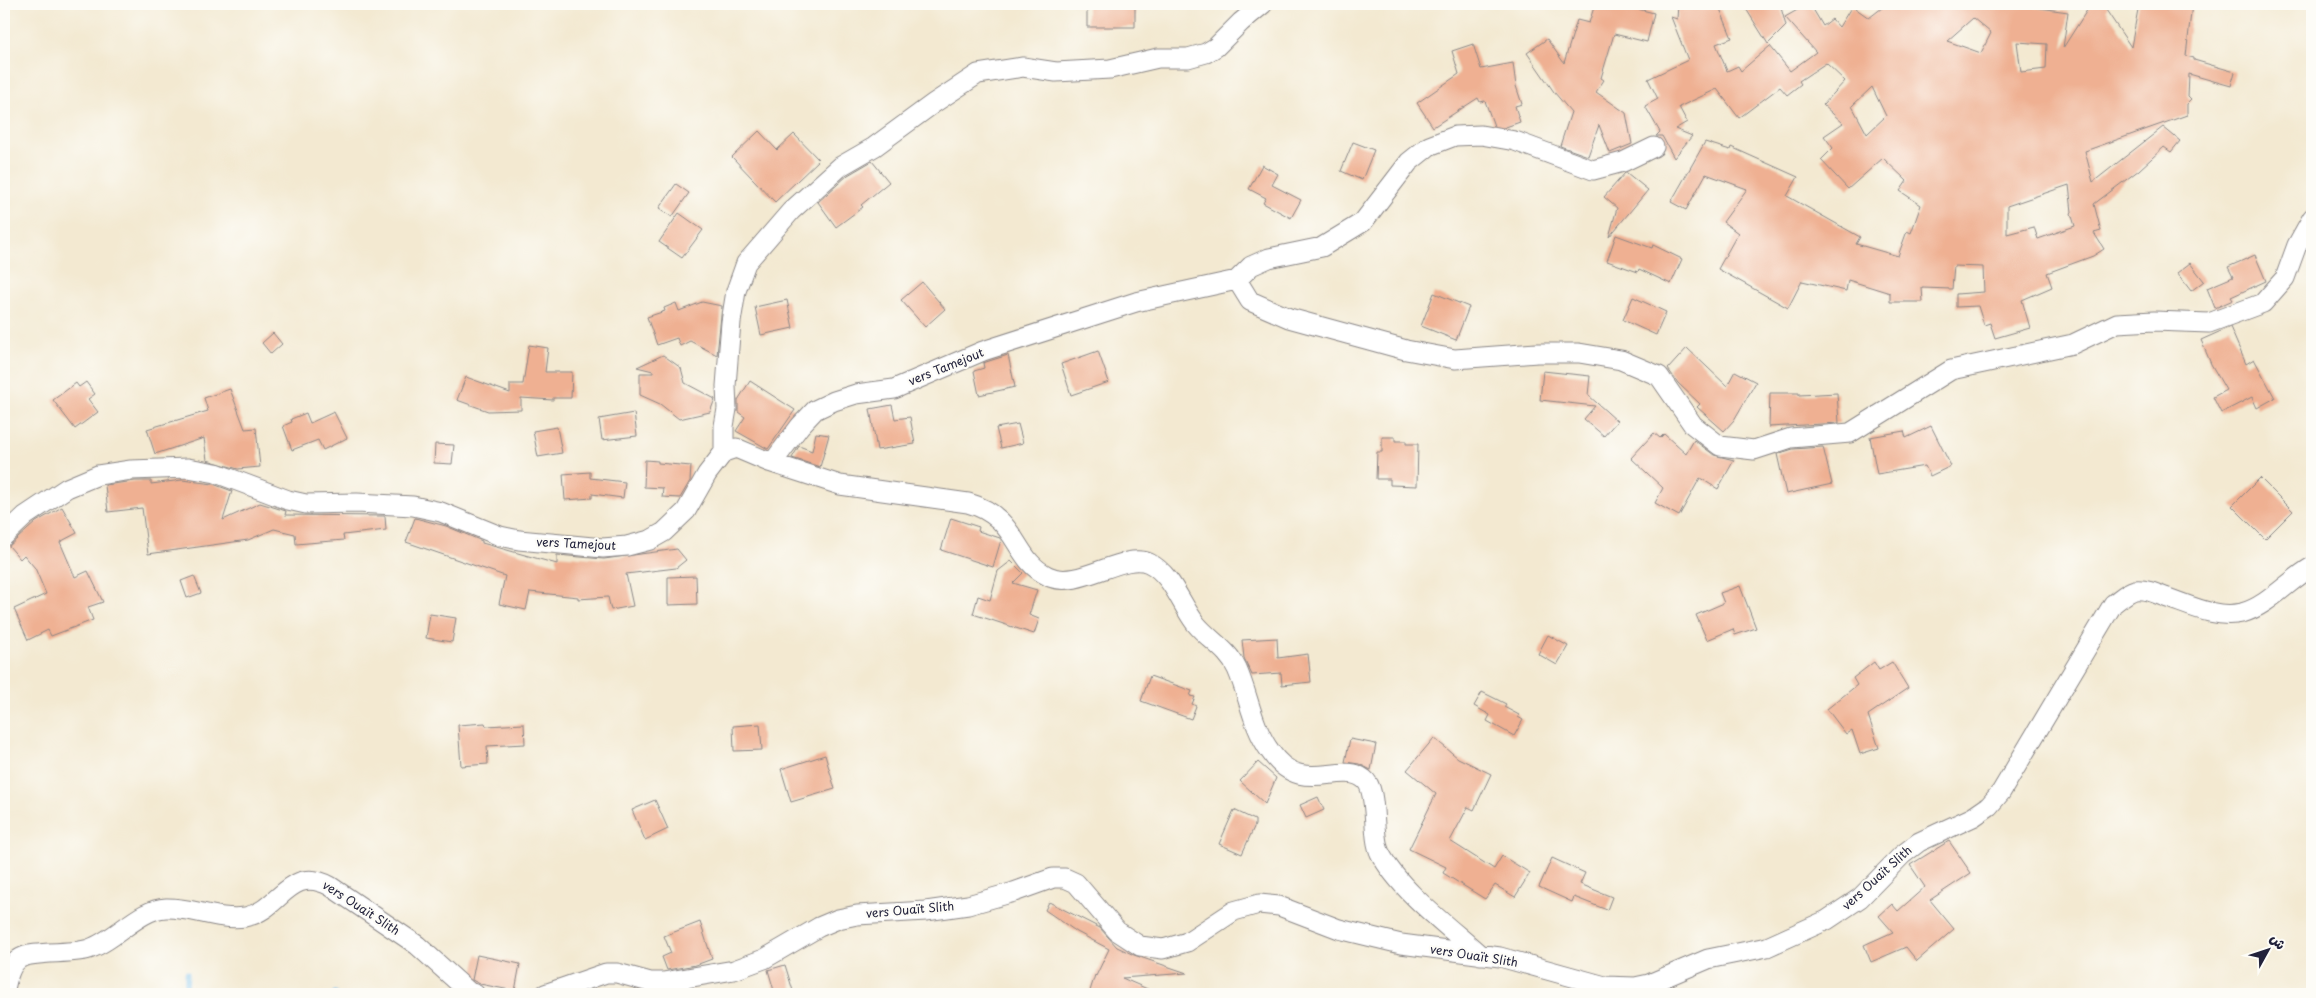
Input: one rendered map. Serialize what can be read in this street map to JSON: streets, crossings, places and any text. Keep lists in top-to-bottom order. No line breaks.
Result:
{"streets":{"street":["vers Tamejout","vers Ouaït Slith"]},"north":"top right"}
